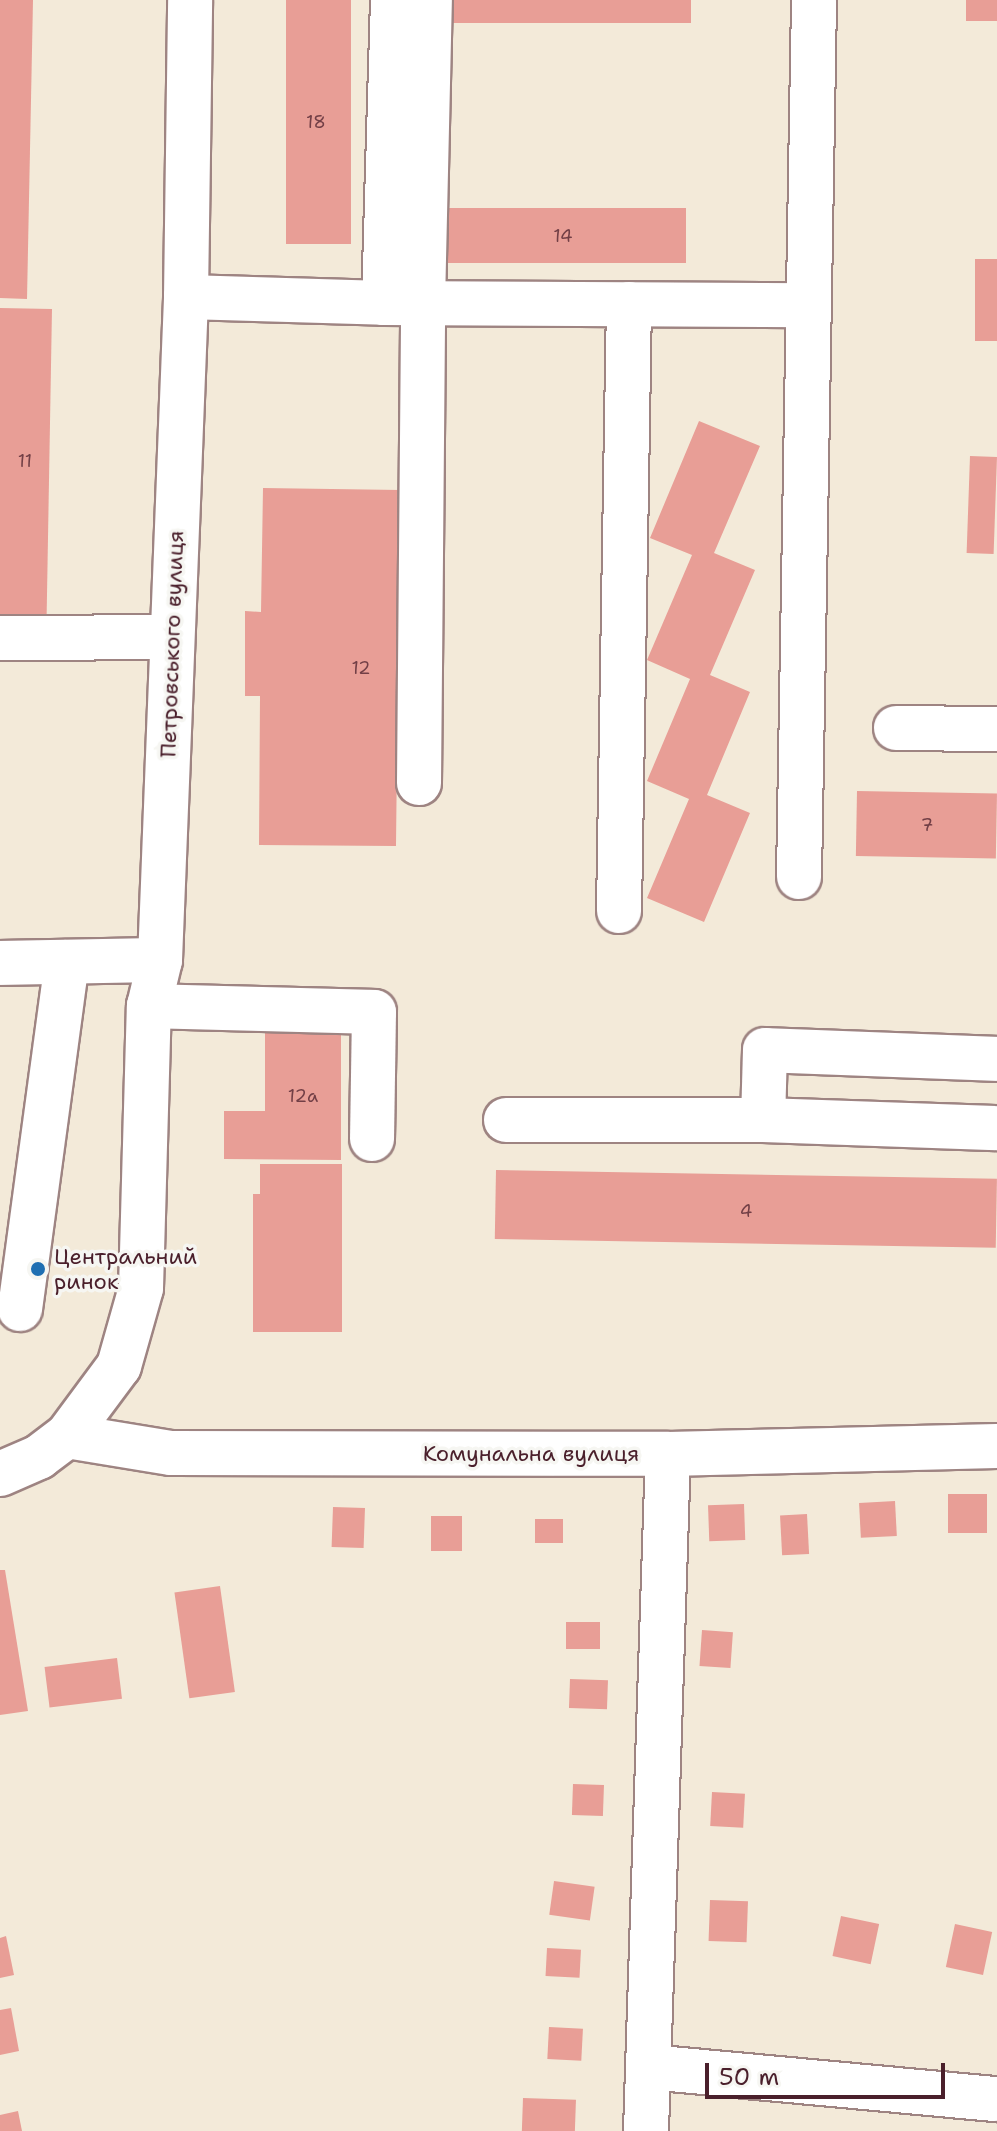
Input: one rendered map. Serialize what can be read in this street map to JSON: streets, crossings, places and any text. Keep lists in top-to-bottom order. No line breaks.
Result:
{"streets":{"street":["Петровського вулиця","Комунальна вулиця"]},"crossings":[["Петровського вулиця","Комунальна вулиця"]],"places":["Центральний ринок"],"house_numbers":["18","14","11","12","7","12а","4"],"scale_bar":"50 m"}
